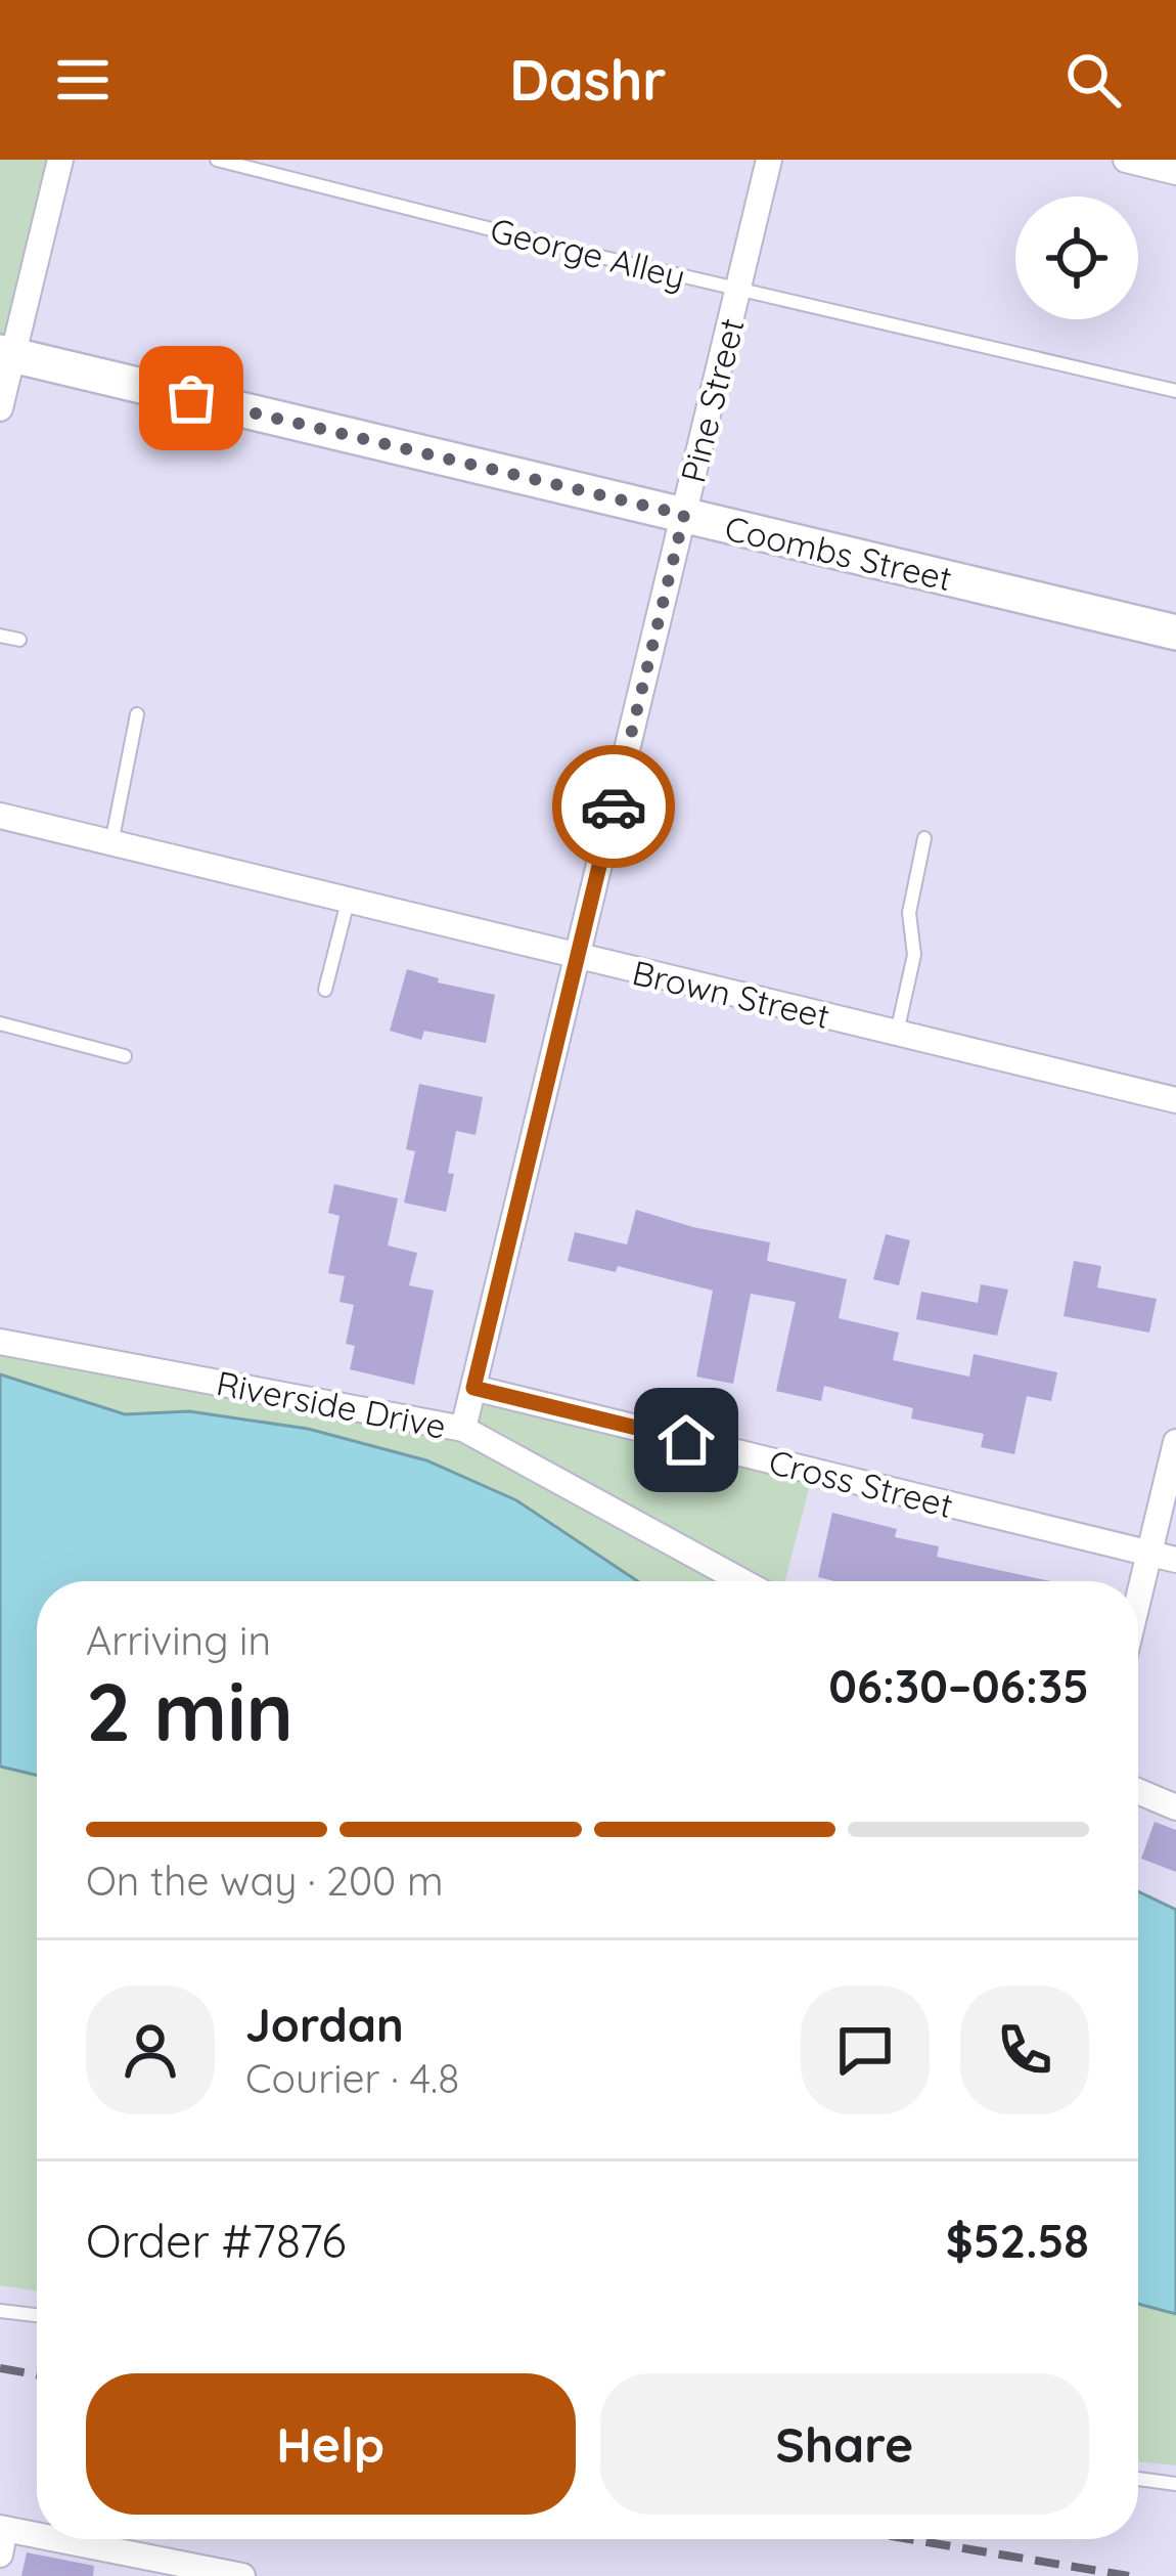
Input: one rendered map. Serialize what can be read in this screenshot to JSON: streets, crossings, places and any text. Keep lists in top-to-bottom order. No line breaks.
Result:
{"streets":{"street":["Pine Street","Coombs Street","Brown Street","Riverside Drive","Cross Street"],"lane":["George Alley"]},"crossings":[["George Alley","Pine Street"],["Pine Street","Coombs Street"],["Pine Street","Brown Street"],["Pine Street","Riverside Drive"],["Pine Street","Cross Street"]],"page":{"header":"Dashr","heading":["2 min","Arriving in","06:30–06:35"],"panel":["Jordan","Courier · 4.8","Order #7876","$52.58"],"bar":"On the way · 200 m","buttons":["Help","Share"]}}
